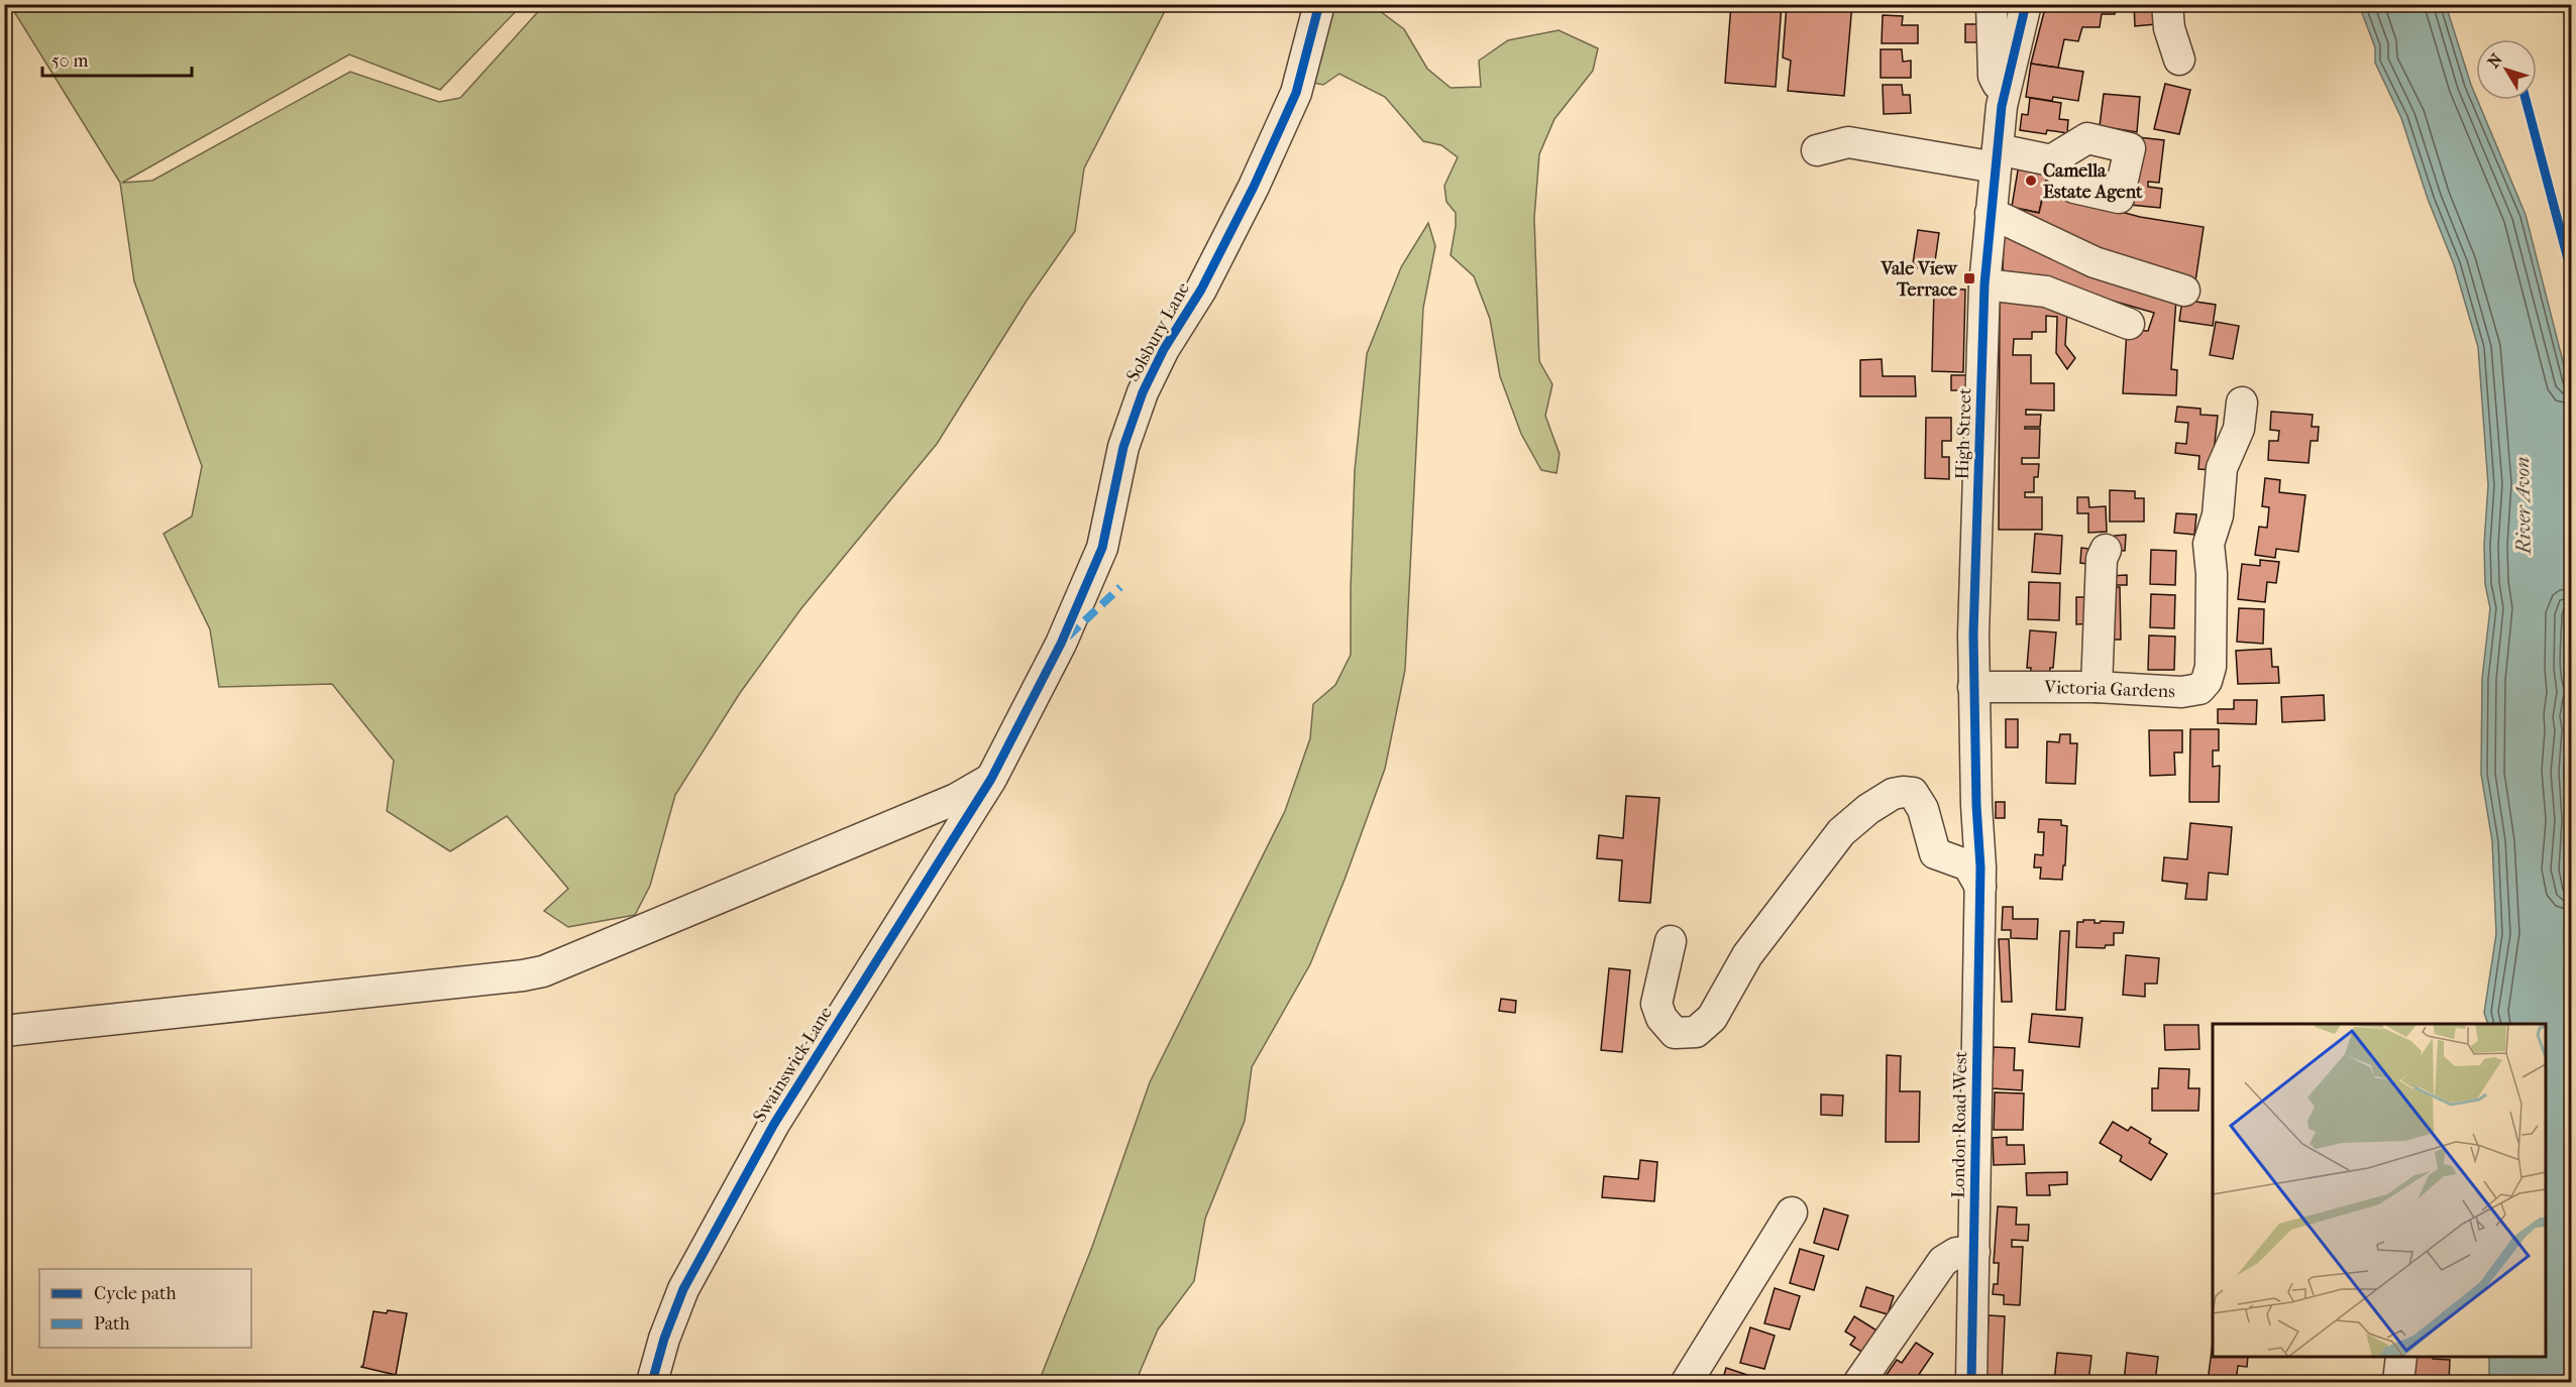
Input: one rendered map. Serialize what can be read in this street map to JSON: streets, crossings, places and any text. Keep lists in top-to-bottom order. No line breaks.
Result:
{"streets":{"street":["Solsbury Lane","High Street","Victoria Gardens","Swainswick Lane","London Road West"]},"crossings":[["Solsbury Lane","Swainswick Lane"],["High Street","Victoria Gardens"],["High Street","London Road West"]],"water":["River Avon"],"places":{"other":["Camella Estate Agent"],"transit":["Vale View Terrace"]},"legend":["Cycle path","Path"],"scale_bar":"50 m","north":"top left"}
